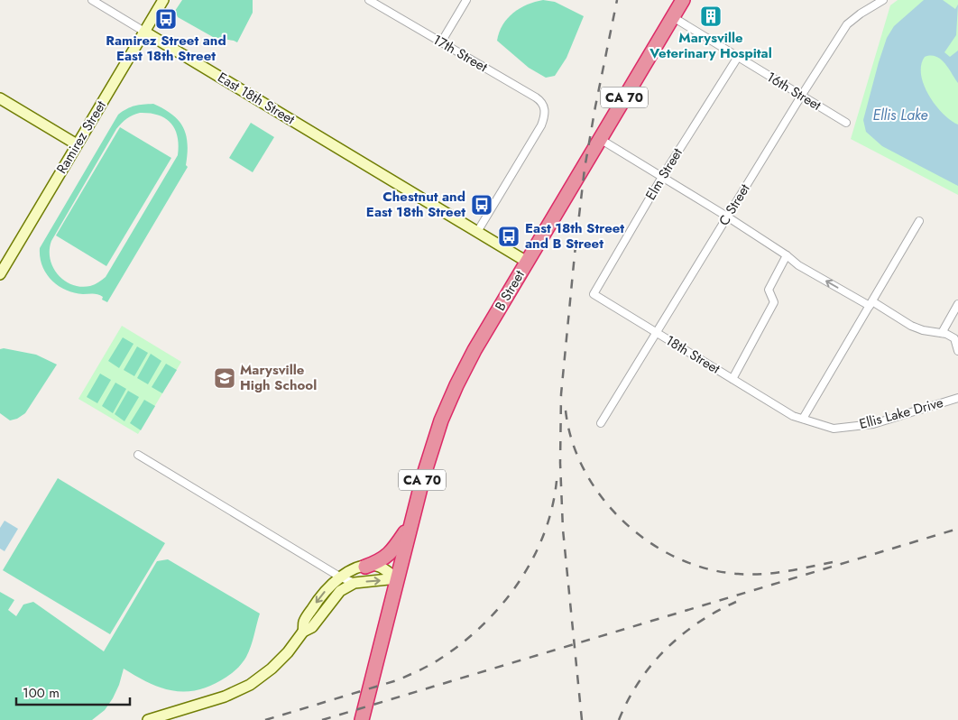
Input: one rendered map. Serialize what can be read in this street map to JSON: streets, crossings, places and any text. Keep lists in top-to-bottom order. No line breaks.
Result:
{"streets":{"highway":["CA 70","B Street"],"street":["17th Street","16th Street","East 18th Street","Ramirez Street","Elm Street","C Street","18th Street","Ellis Lake Drive"]},"crossings":[["17th Street","East 18th Street"],["16th Street","Elm Street"],["16th Street","C Street"],["16th Street","B Street"],["CA 70","B Street"],["East 18th Street","Ramirez Street"],["Elm Street","18th Street"],["C Street","18th Street"],["18th Street","Ellis Lake Drive"]],"water":["Ellis Lake"],"places":{"building":["Marysville Veterinary Hospital"],"bus stop":["Ramirez Street and East 18th Street","Chestnut and East 18th Street","East 18th Street and B Street"],"school or university":["Marysville High School"]},"scale_bar":"100 m"}
